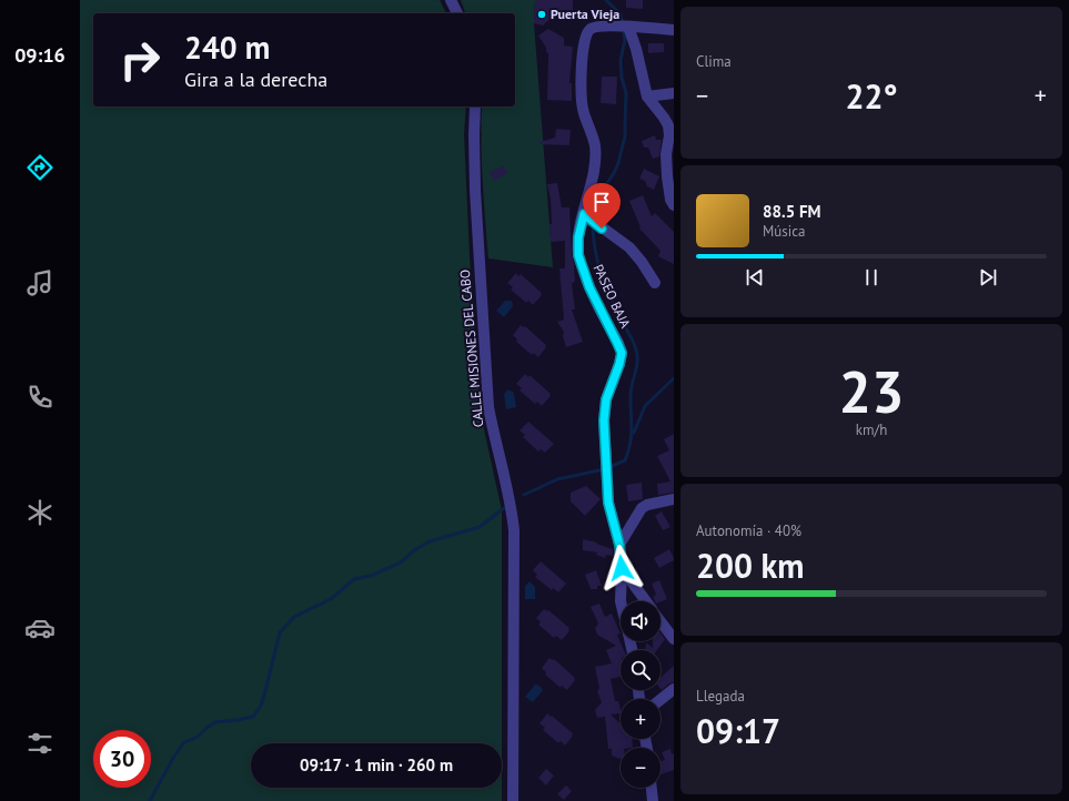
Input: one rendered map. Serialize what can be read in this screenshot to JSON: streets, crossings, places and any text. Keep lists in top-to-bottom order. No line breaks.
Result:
{"streets":{"street":["PASEO BAJA","CALLE MISIONES DEL CABO"]},"places":["Puerta Vieja"],"page":{"tabs":"09:16","tile":["Clima",["23","km/h"],["Autonomía · 40%","200 km"],["Llegada","09:17"]],"turn":["240 m","Gira a la derecha"],"heat":["−","22°","+"],"song":["88.5 FM","Música"],"map_buttons":["+","−"],"limit":"30","trip":"09:17 · 1 min · 260 m"}}
